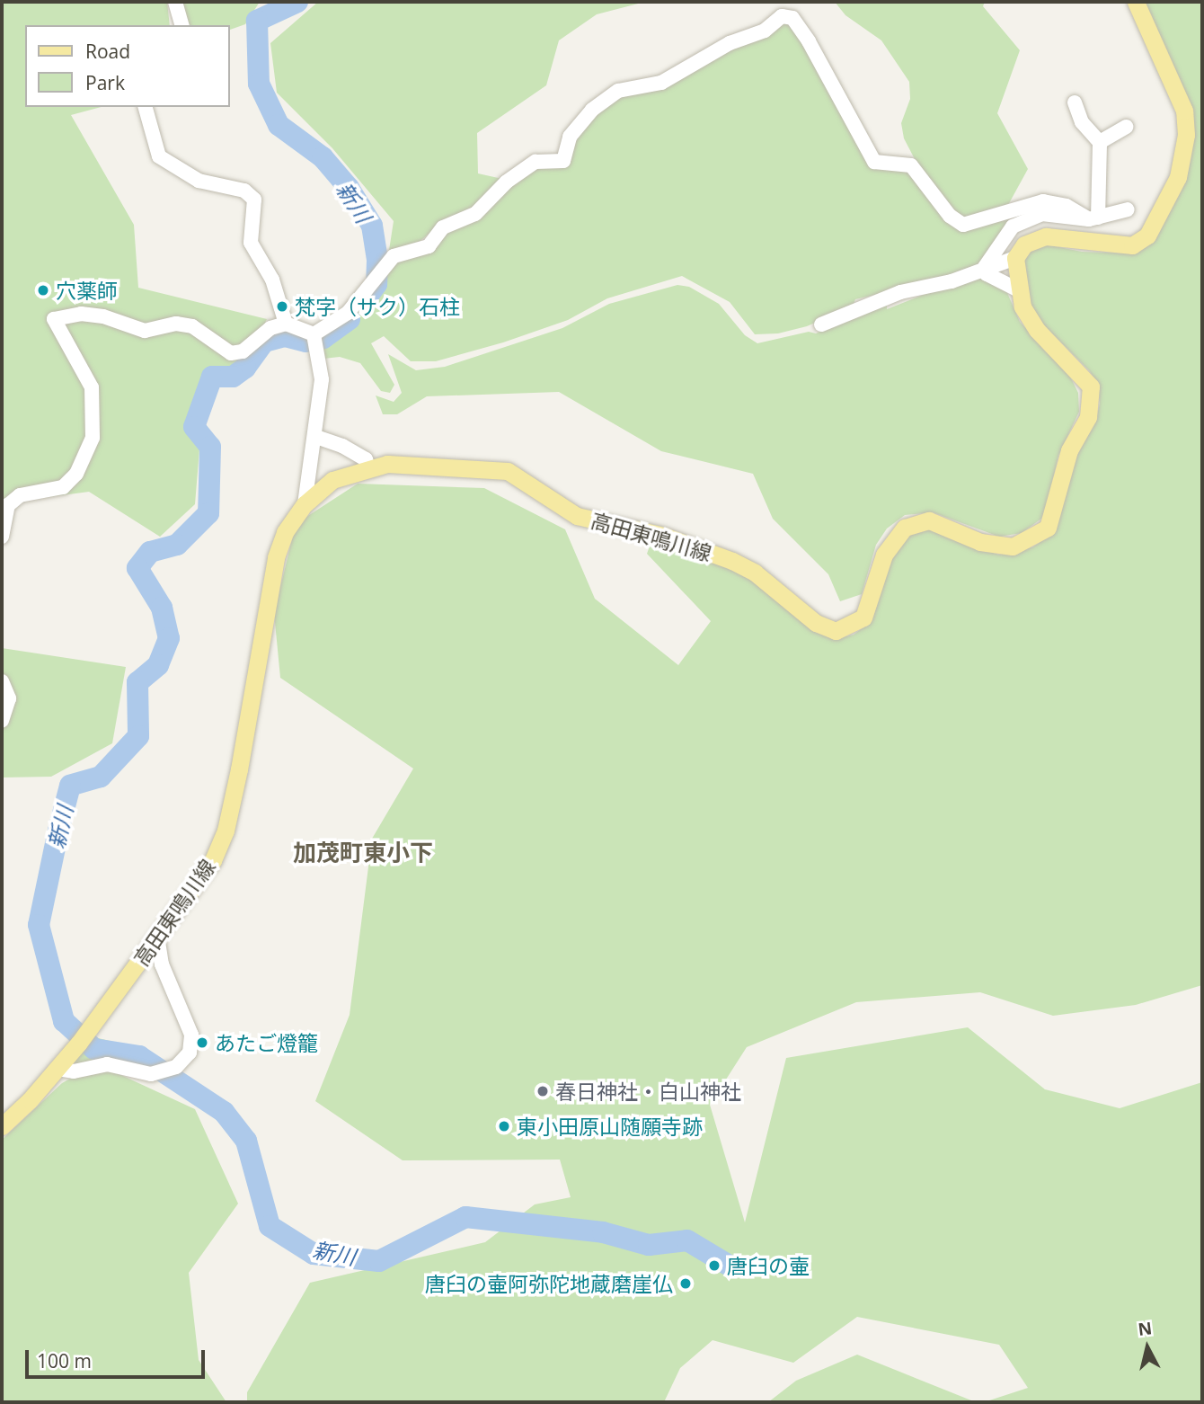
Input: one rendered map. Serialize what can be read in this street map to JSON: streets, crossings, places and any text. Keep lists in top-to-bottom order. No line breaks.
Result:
{"streets":{"main road":["高田東鳴川線"]},"districts":["加茂町東小下"],"water":["新川"],"places":["穴薬師","梵字（サク）石柱","あたご燈籠","春日神社・白山神社","東小田原山随願寺跡","唐臼の壷","唐臼の壷阿弥陀地蔵磨崖仏"],"legend":["Road","Park"],"scale_bar":"100 m","north":"top"}
